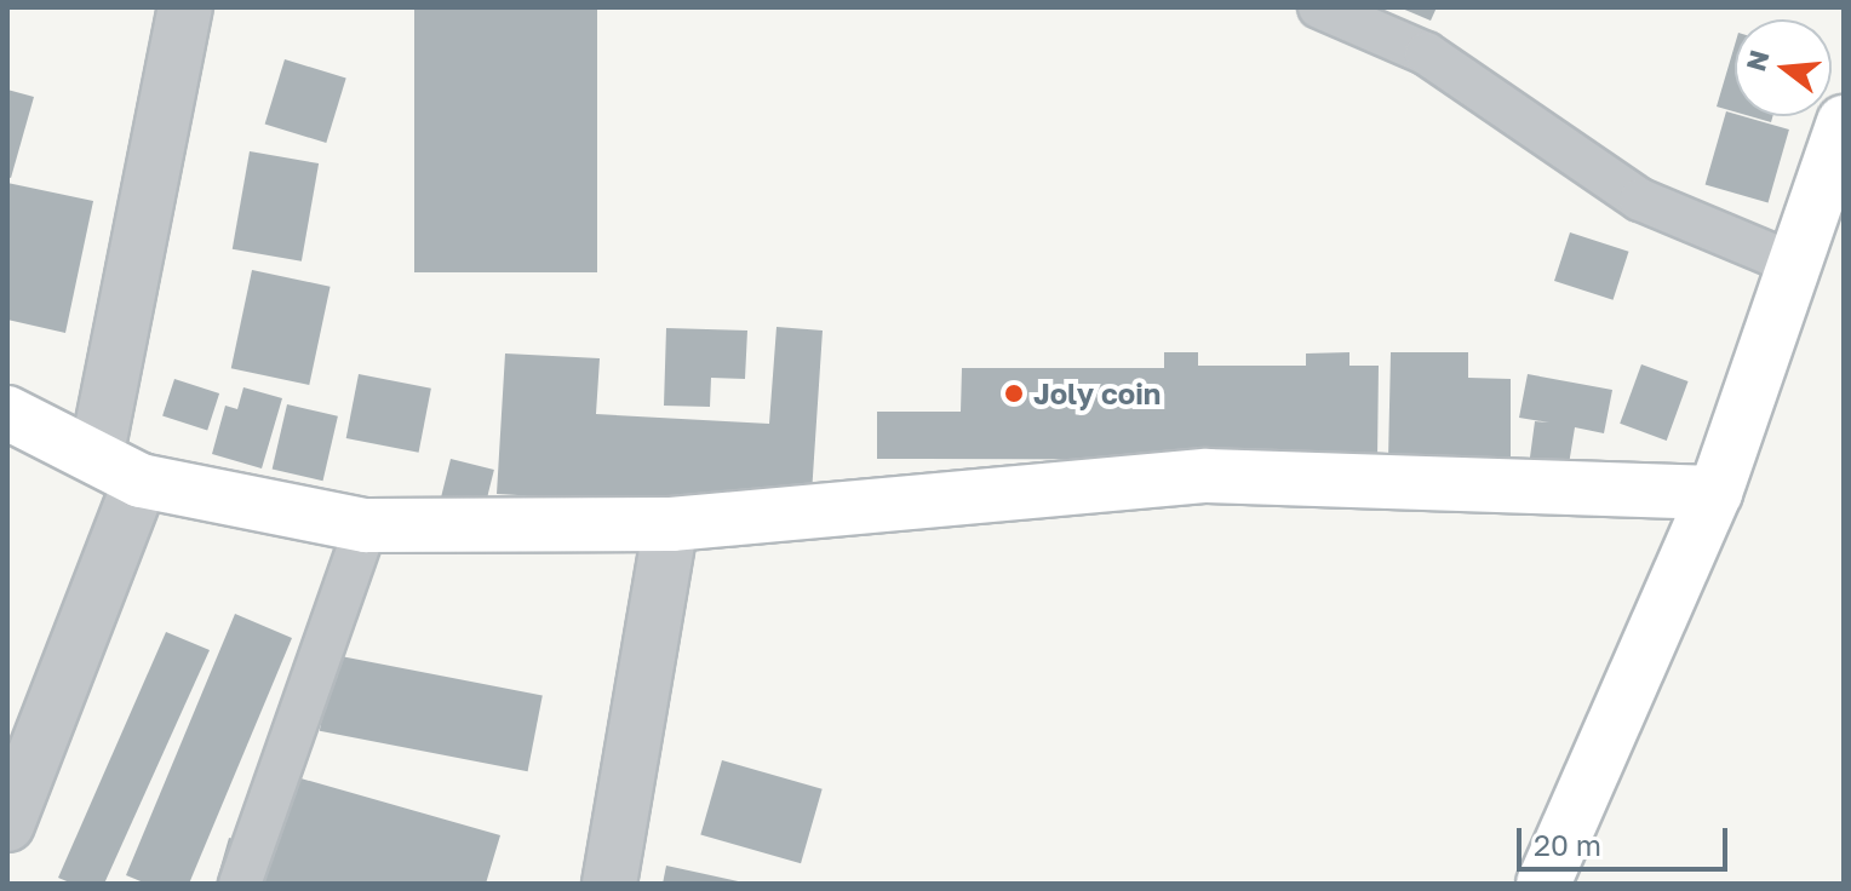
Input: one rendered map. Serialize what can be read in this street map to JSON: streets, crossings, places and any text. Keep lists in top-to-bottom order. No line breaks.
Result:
{"places":["Joly coin"],"scale_bar":"20 m","north":"left"}
